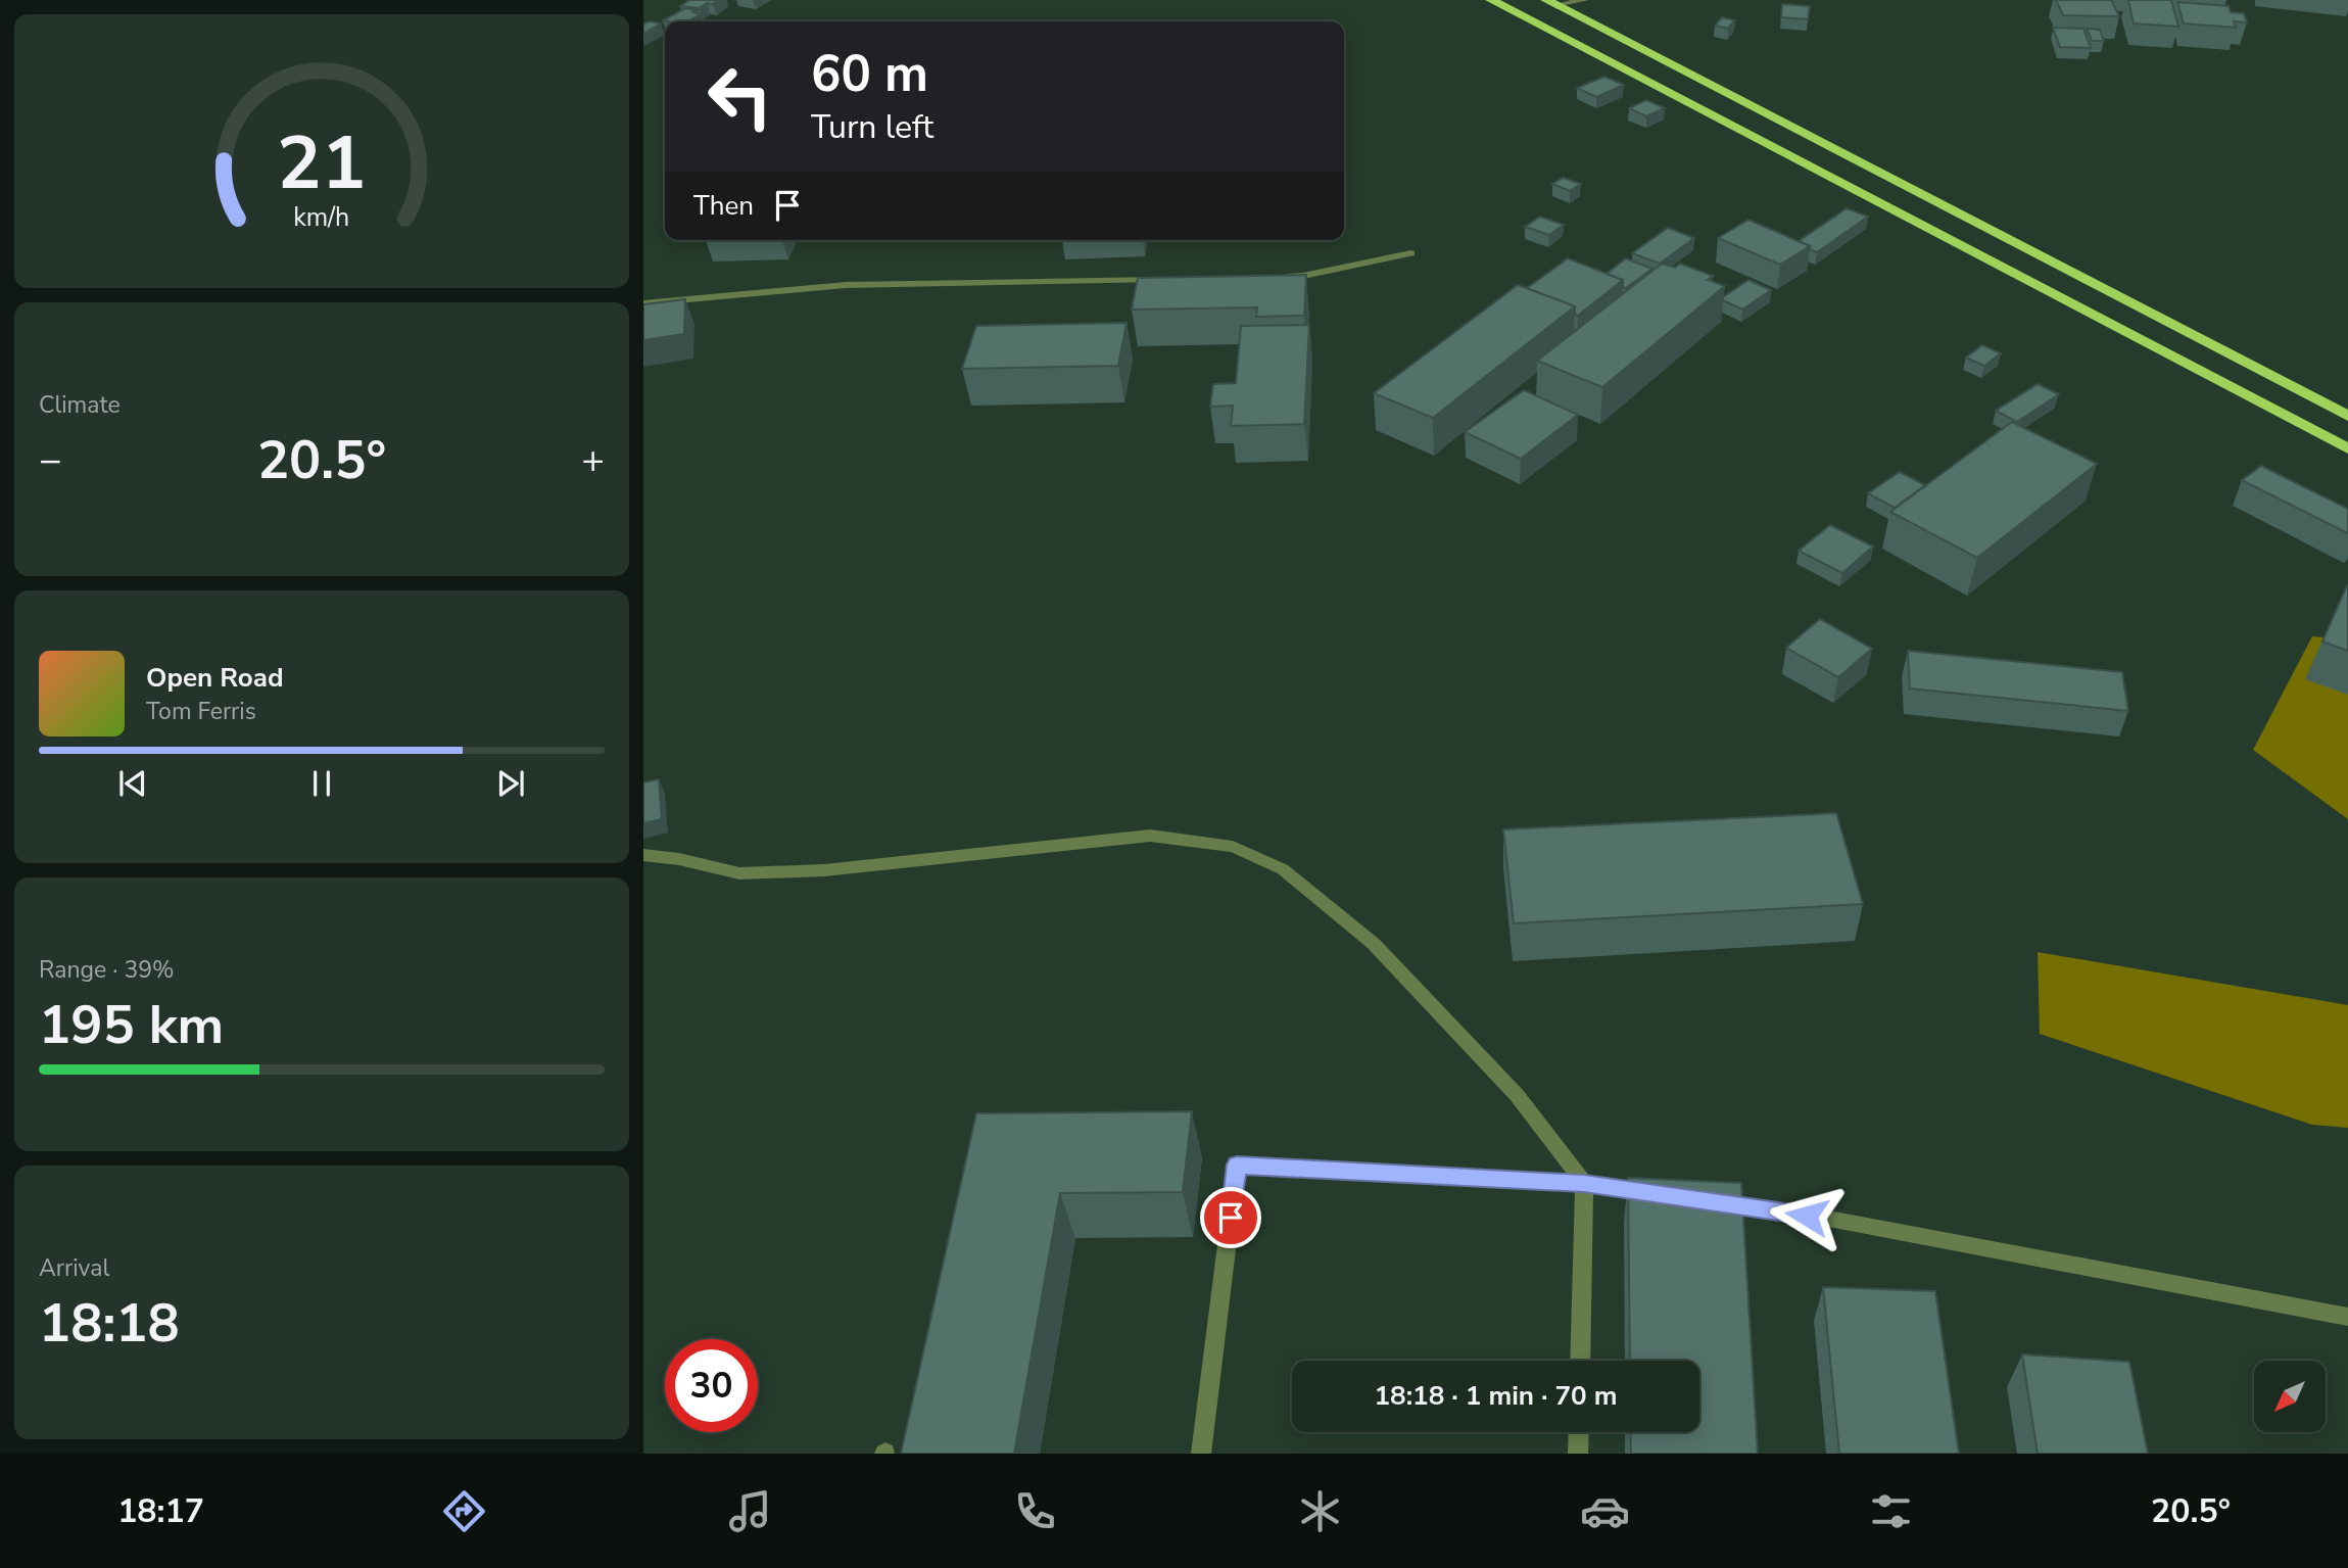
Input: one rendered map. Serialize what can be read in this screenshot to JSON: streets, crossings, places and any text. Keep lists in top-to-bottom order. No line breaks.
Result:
{"north":"bottom left","page":{"turn":["60 m","Turn left"],"then":"Then","tile":["Climate",["Range · 39%","195 km"],["Arrival","18:18"]],"heat":["−","20.5°","+"],"song":["Open Road","Tom Ferris"],"limit":"30","trip":"18:18 · 1 min · 70 m","tabs":["18:17","20.5°"],"gauge":["21","km/h"]}}
